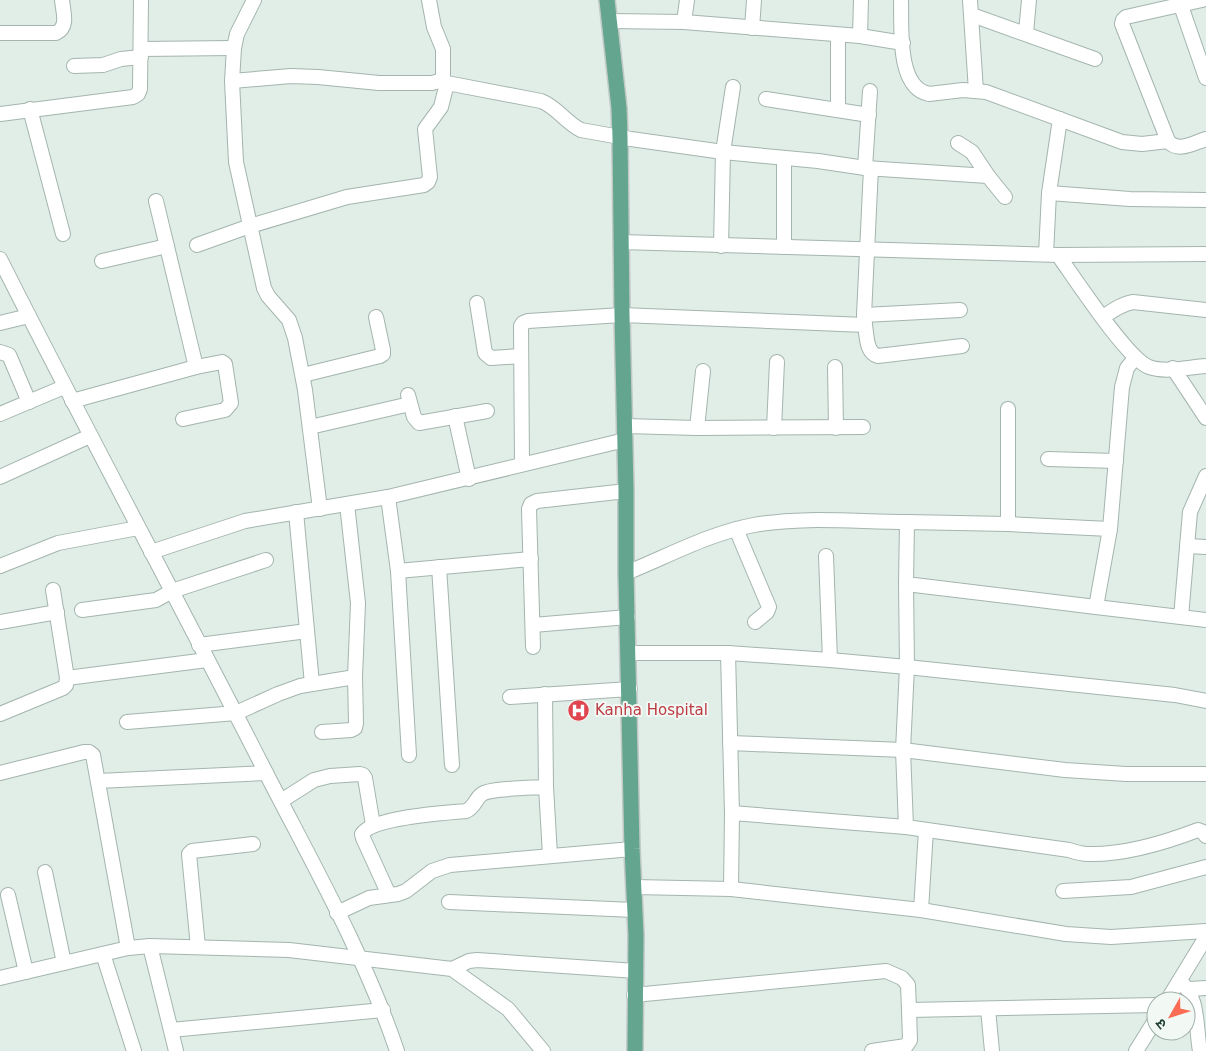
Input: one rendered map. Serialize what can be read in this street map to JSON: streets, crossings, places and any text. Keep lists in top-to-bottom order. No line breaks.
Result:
{"places":{"hospital":["Kanha Hospital"]},"north":"bottom left"}
